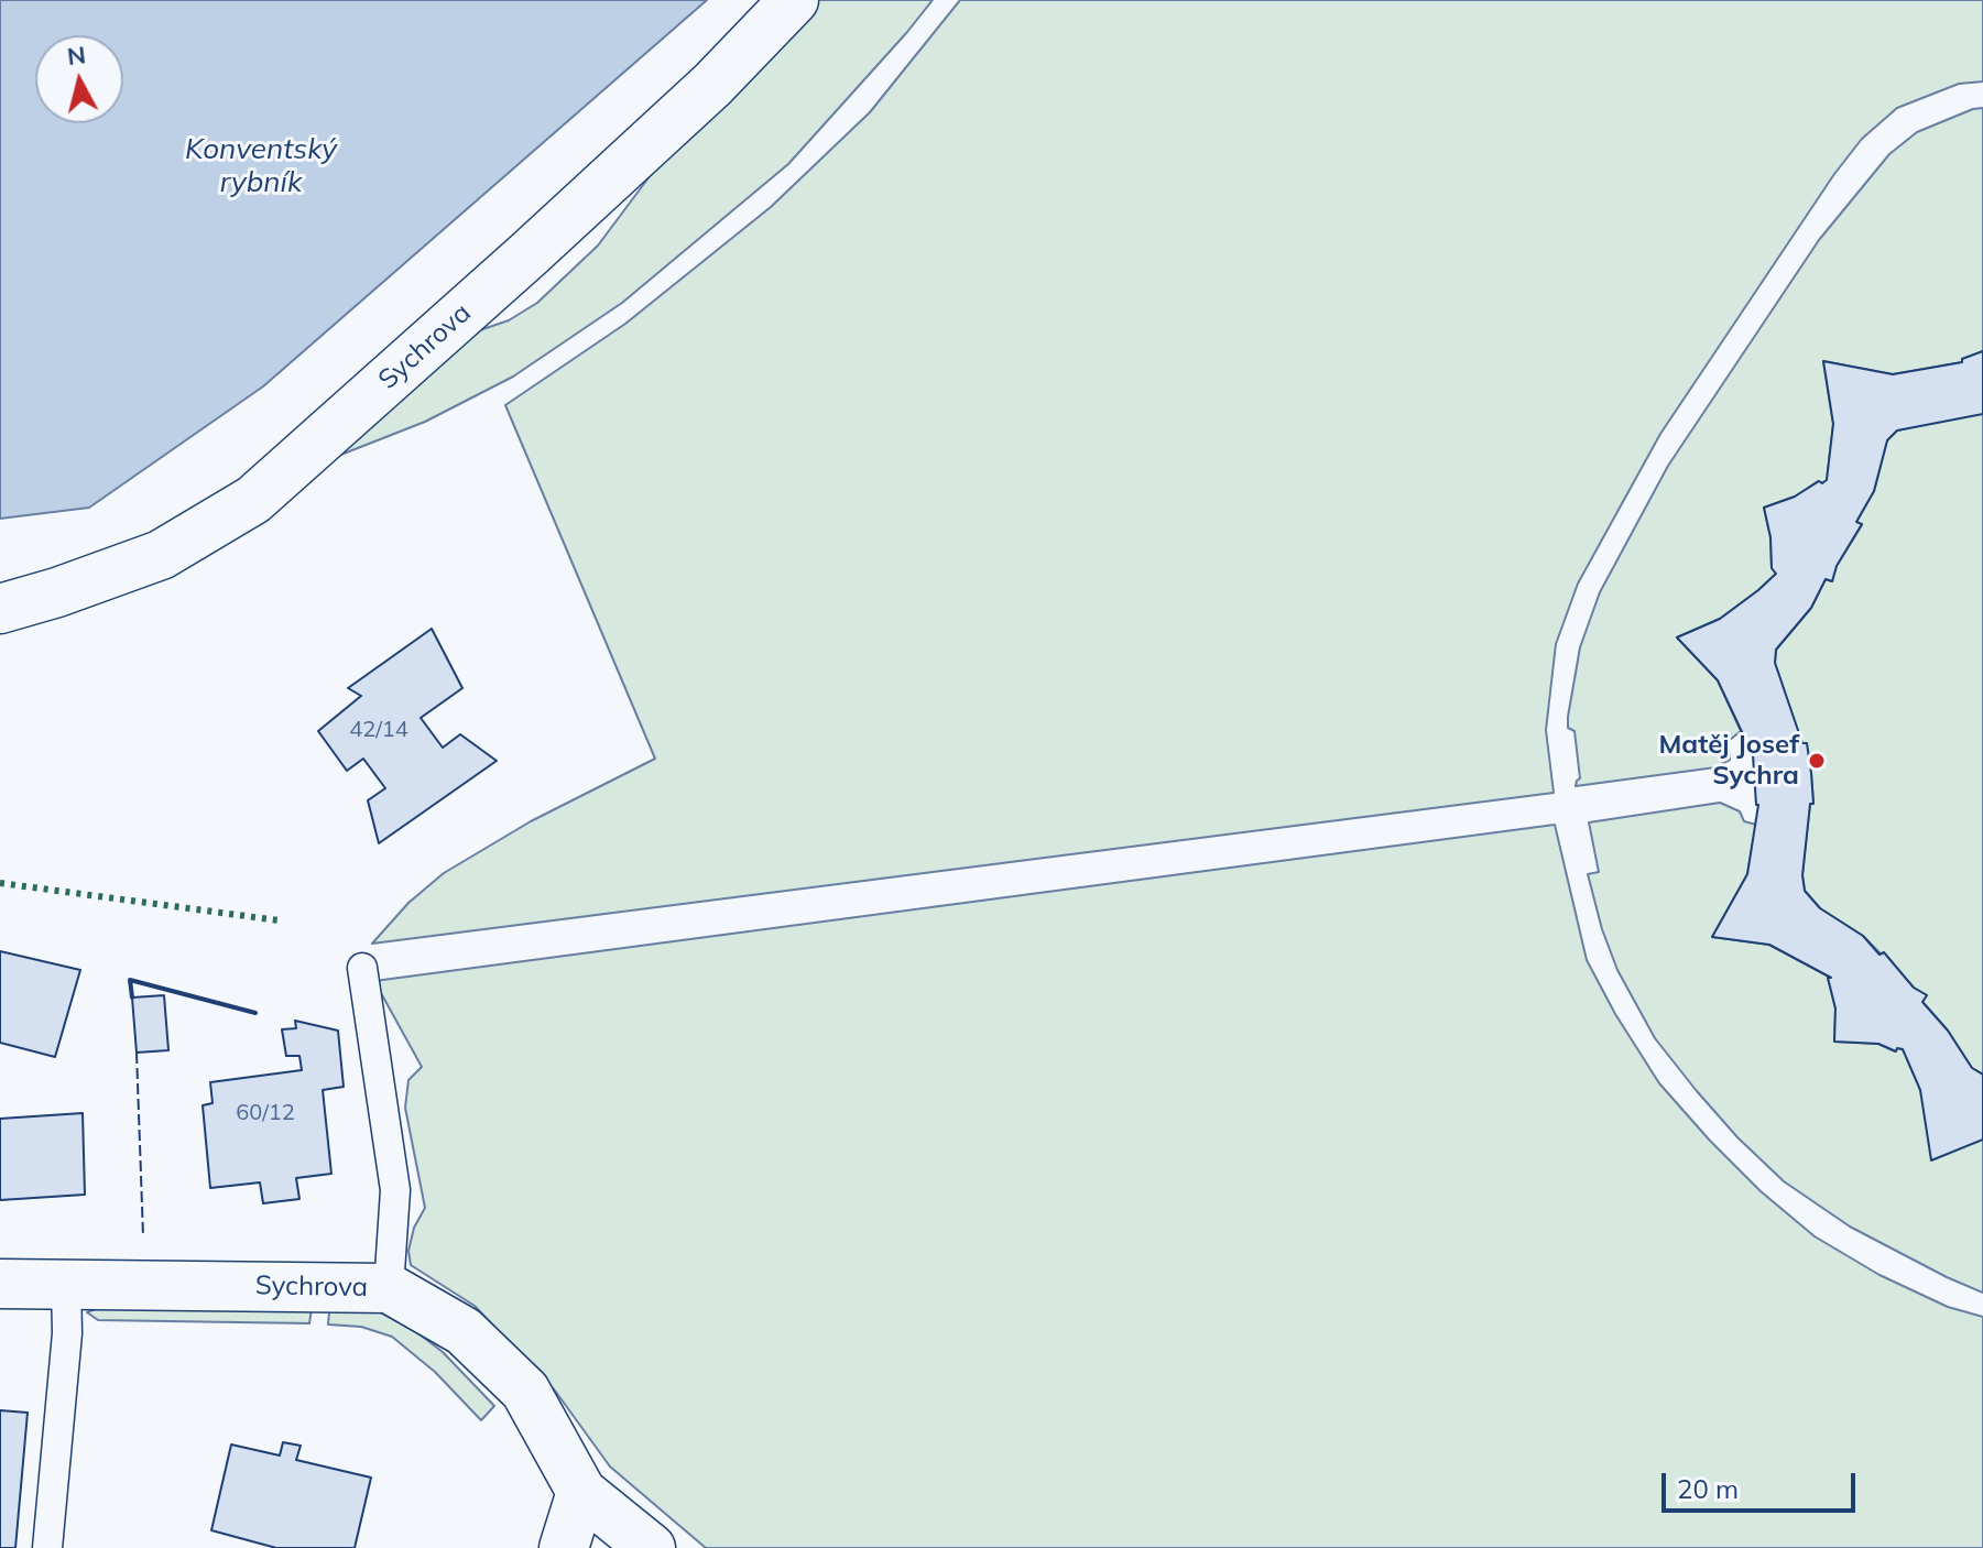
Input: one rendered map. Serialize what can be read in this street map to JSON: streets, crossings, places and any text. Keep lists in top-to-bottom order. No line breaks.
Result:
{"streets":{"street":["Sychrova"]},"water":["Konventský rybník"],"places":["Matěj Josef Sychra"],"house_numbers":["42/14","60/12"],"scale_bar":"20 m","north":"top"}
